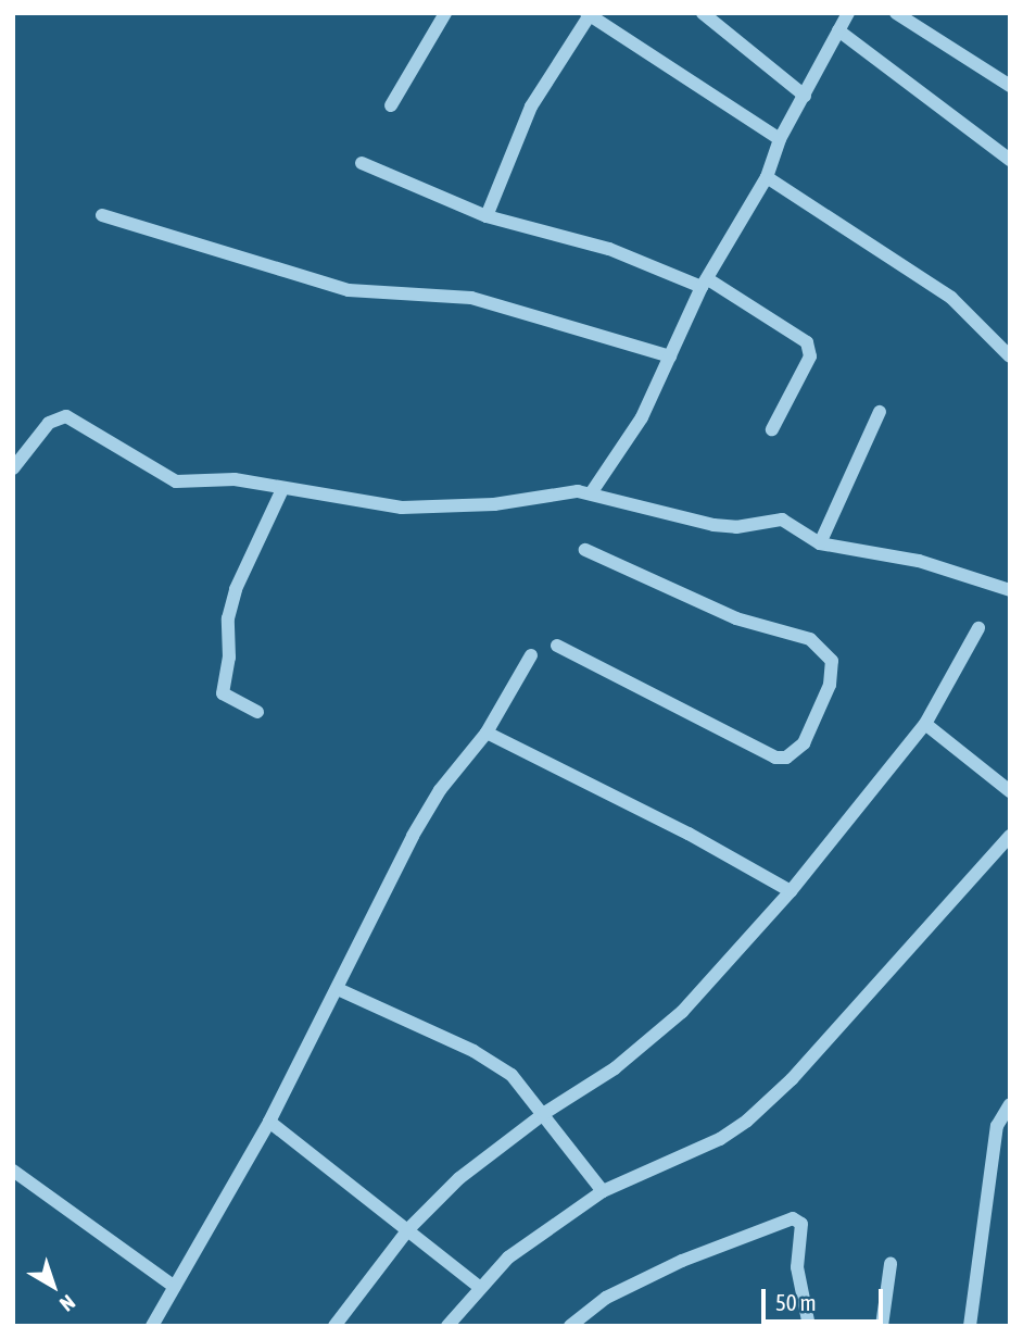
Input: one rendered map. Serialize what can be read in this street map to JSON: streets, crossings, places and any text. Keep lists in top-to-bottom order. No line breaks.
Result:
{"scale_bar":"50 m","north":"bottom right"}
